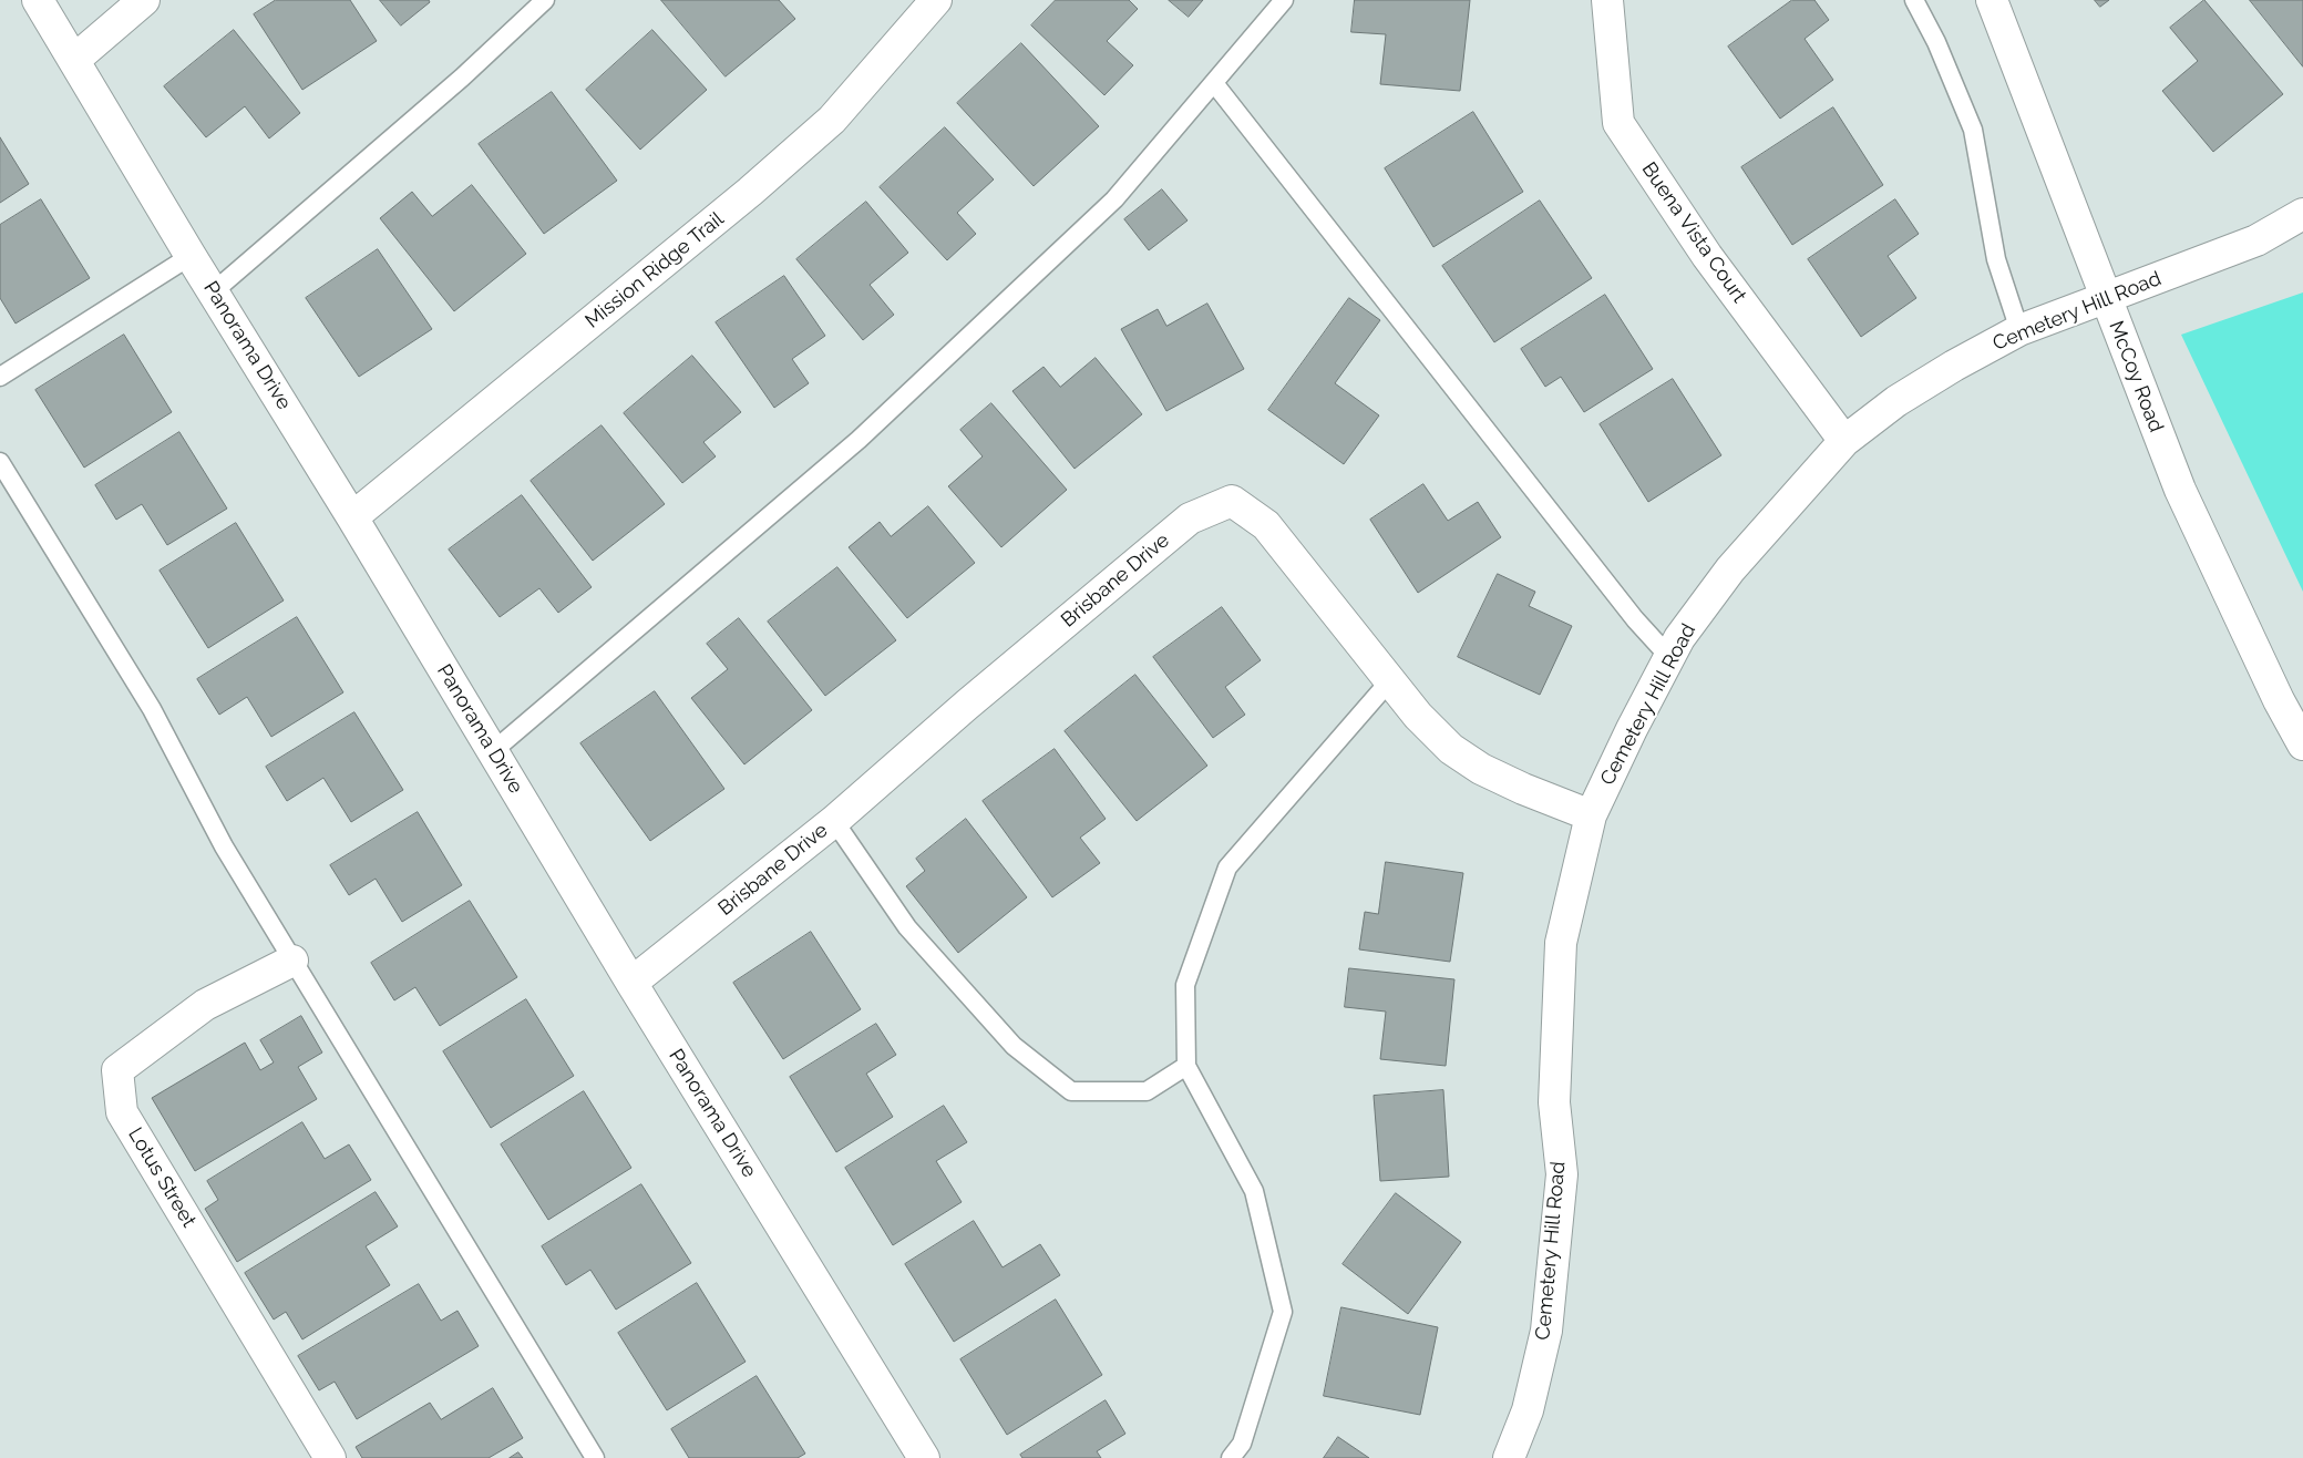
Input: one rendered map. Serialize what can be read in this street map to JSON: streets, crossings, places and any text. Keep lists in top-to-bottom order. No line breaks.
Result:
{"streets":{"street":["Buena Vista Court","Mission Ridge Trail","Cemetery Hill Road","Panorama Drive","McCoy Road","Brisbane Drive","Lotus Street"]},"crossings":[["Buena Vista Court","Cemetery Hill Road"],["Mission Ridge Trail","Panorama Drive"],["Cemetery Hill Road","McCoy Road"],["Cemetery Hill Road","Brisbane Drive"],["Panorama Drive","Brisbane Drive"]]}
